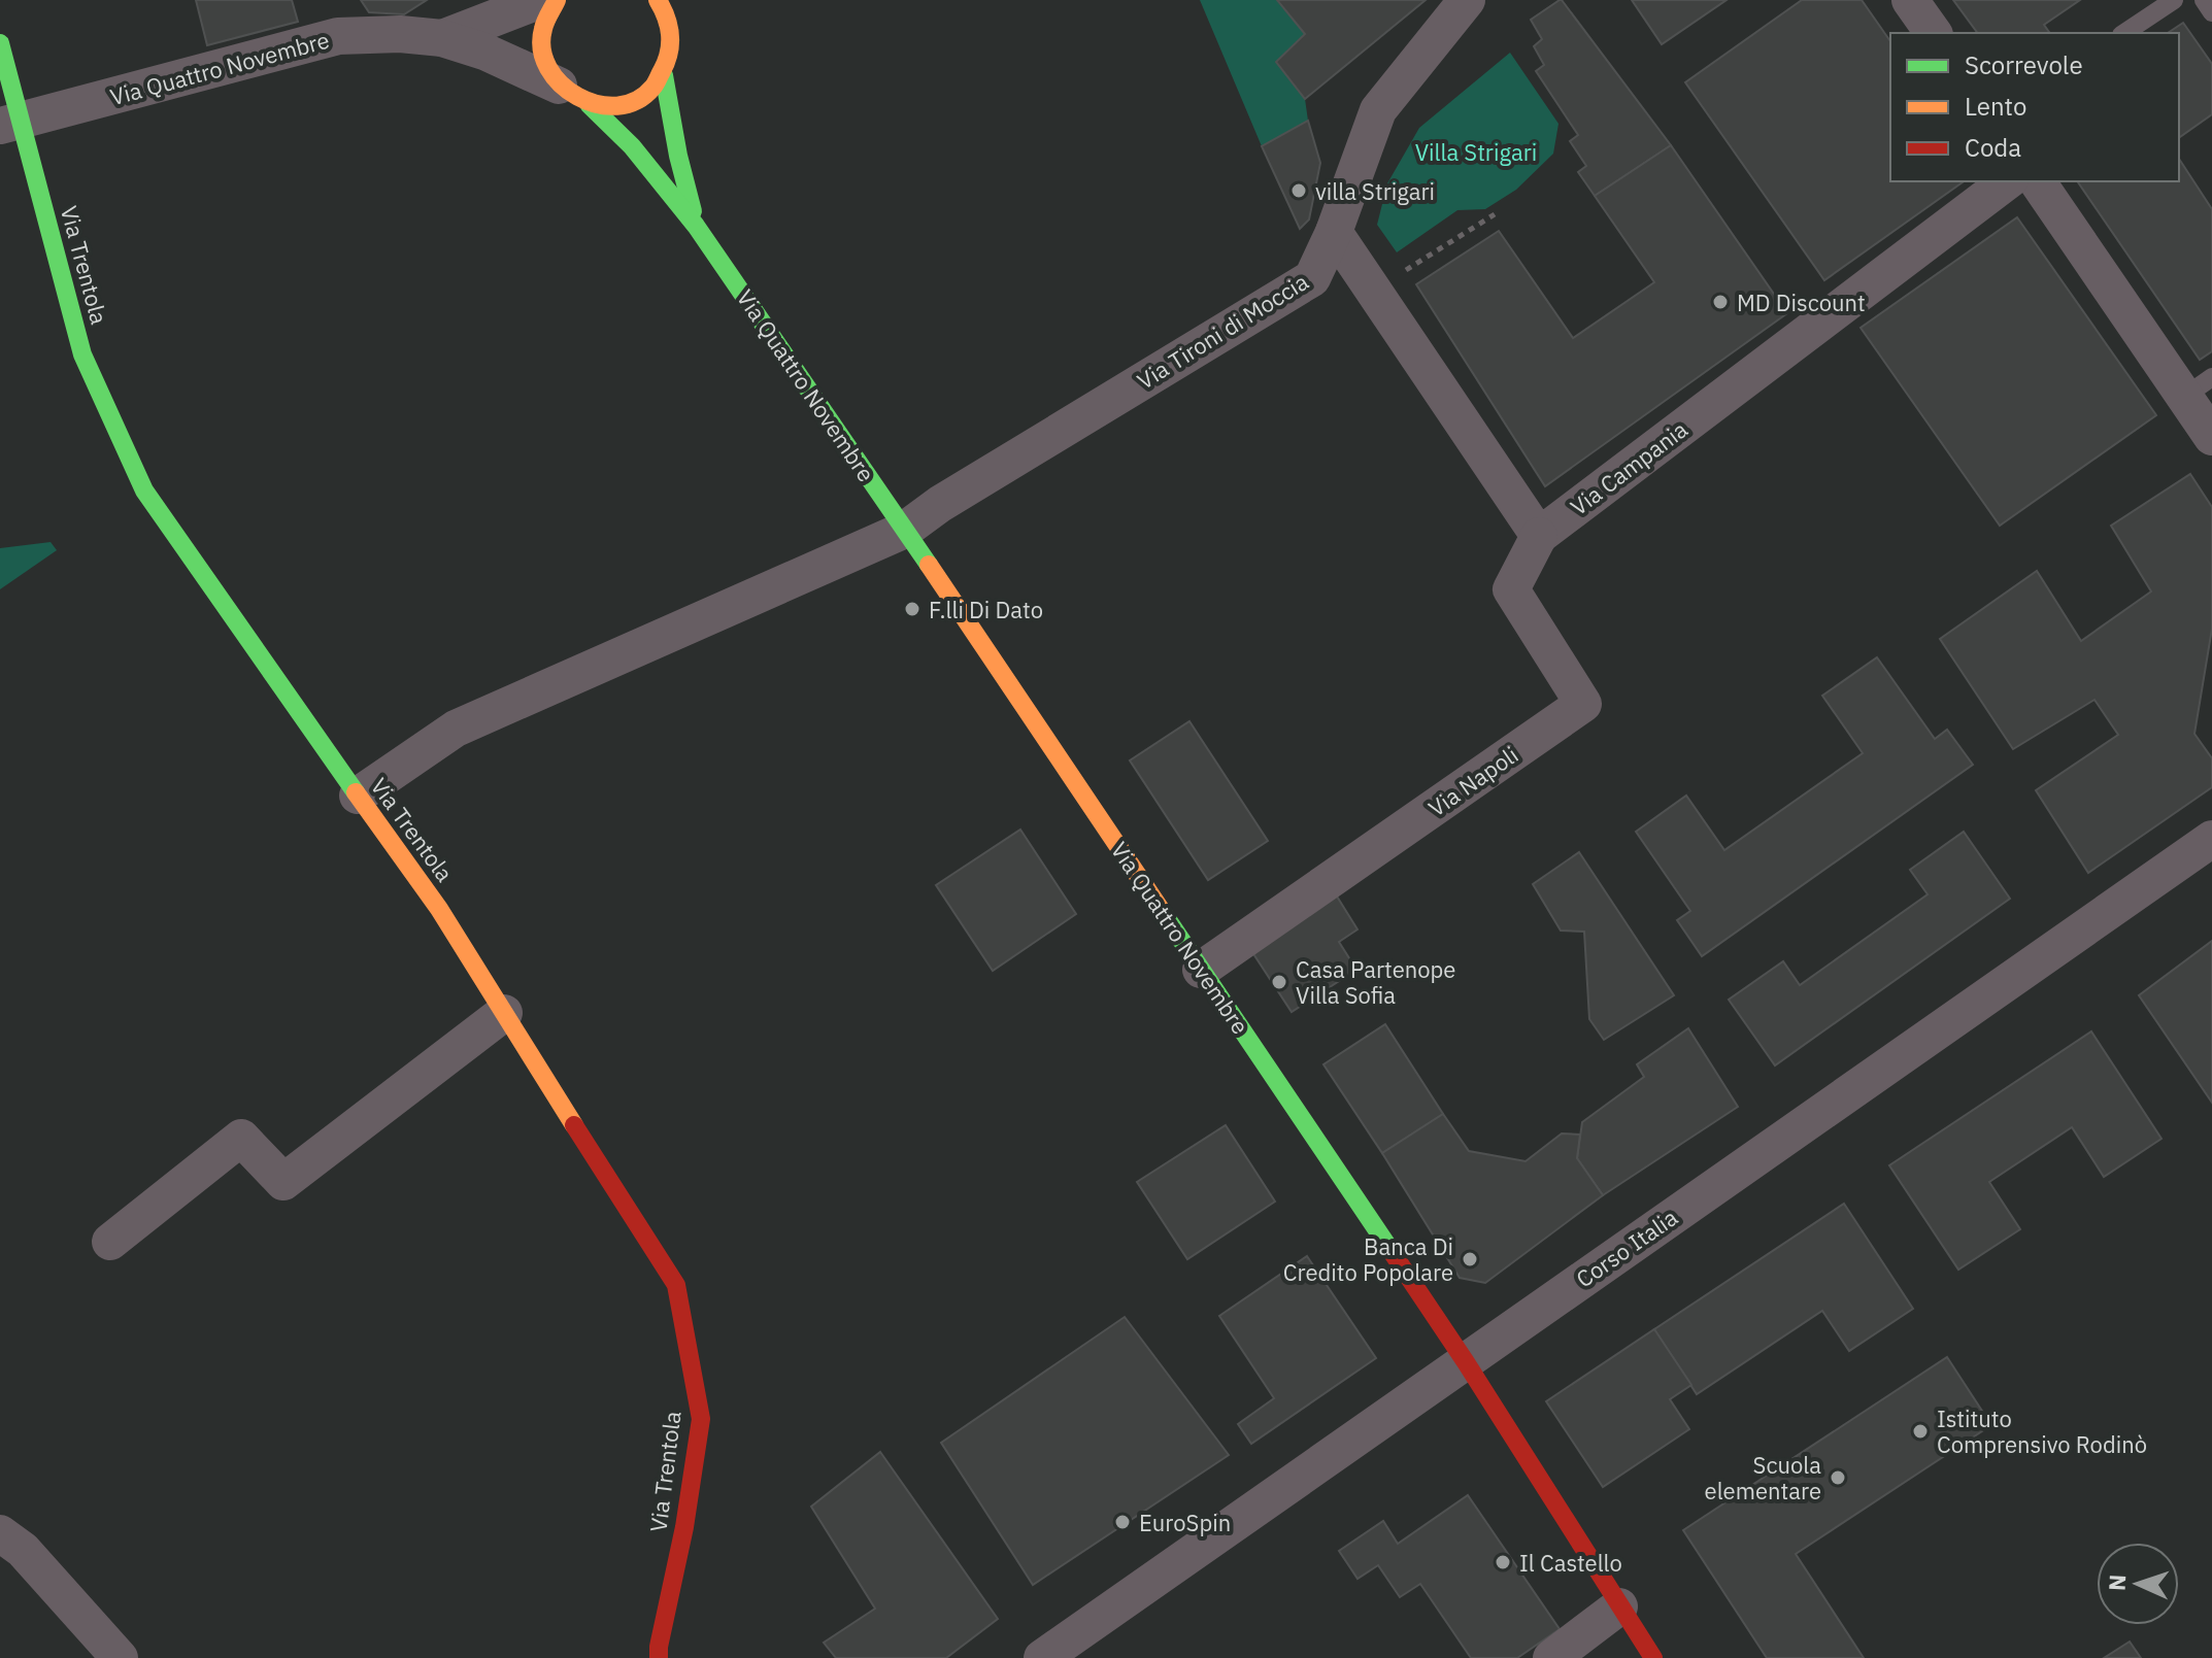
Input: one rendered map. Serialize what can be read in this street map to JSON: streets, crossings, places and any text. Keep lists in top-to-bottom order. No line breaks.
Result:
{"streets":{"street":["Via Quattro Novembre","Via Trentola","Via Tironi di Moccia","Via Campania","Via Napoli","Corso Italia"]},"crossings":[["Via Quattro Novembre","Via Trentola"],["Via Quattro Novembre","Via Tironi di Moccia"],["Via Quattro Novembre","Via Napoli"],["Via Quattro Novembre","Corso Italia"],["Via Trentola","Via Tironi di Moccia"],["Via Campania","Via Napoli"]],"parks":["Villa Strigari"],"places":["villa Strigari","MD Discount","F.lli Di Dato","Casa Partenope Villa Sofia","Banca Di Credito Popolare","Istituto Comprensivo Rodinò","Scuola elementare","EuroSpin","Il Castello"],"legend":["Scorrevole","Lento","Coda"],"north":"left"}
